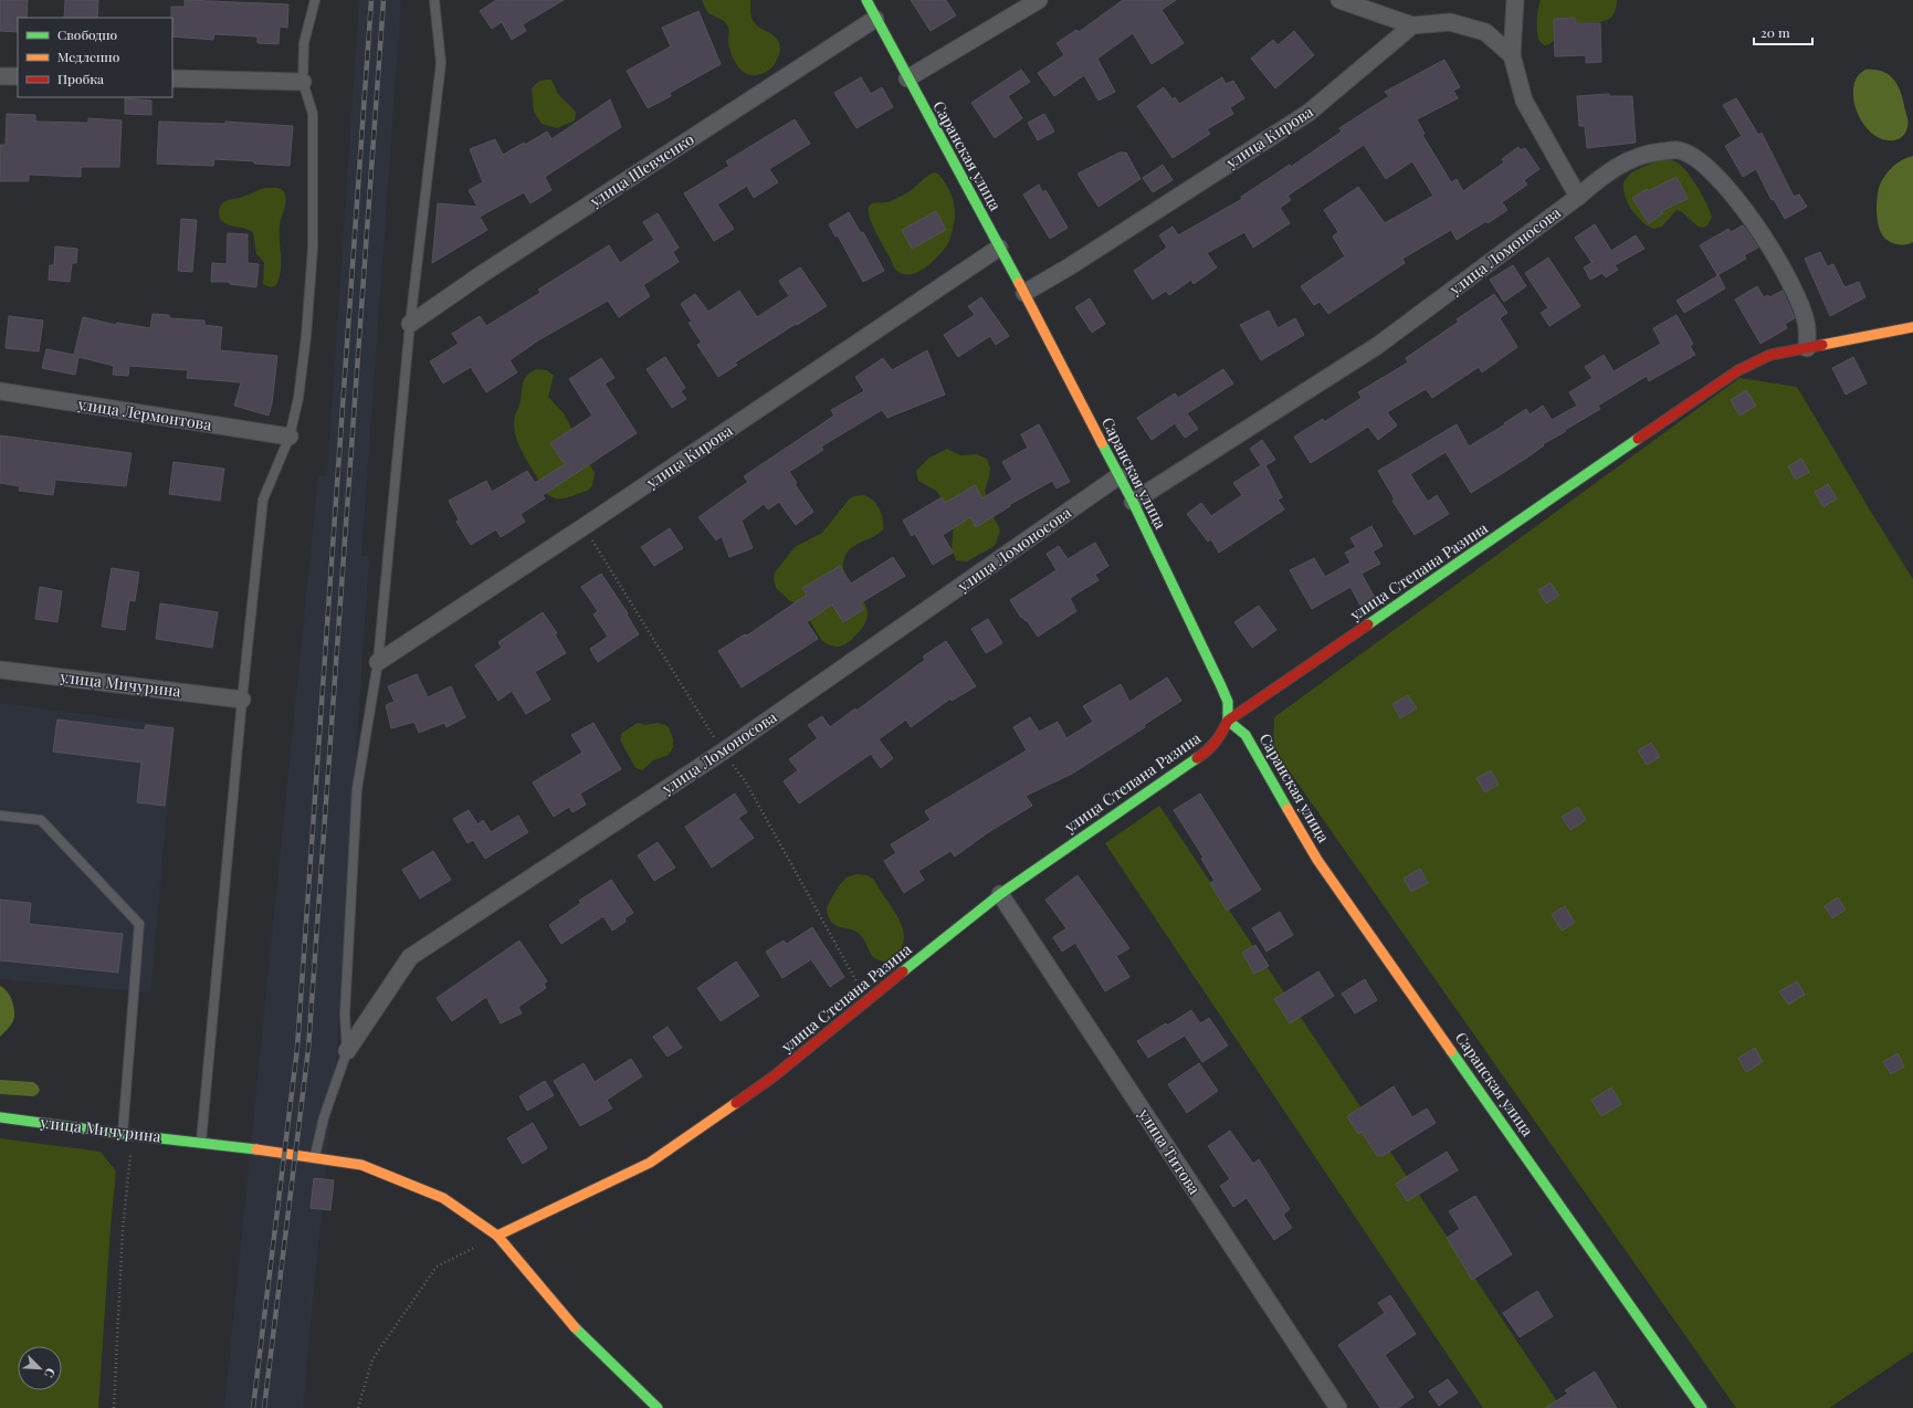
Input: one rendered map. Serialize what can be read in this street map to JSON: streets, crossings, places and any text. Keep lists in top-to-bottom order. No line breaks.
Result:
{"streets":{"street":["улица Кирова","Саранская улица","улица Шевченко","улица Ломоносова","улица Лермонтова","улица Степана Разина","улица Мичурина","улица Титова"]},"crossings":[["улица Кирова","Саранская улица"],["Саранская улица","улица Шевченко"],["Саранская улица","улица Ломоносова"],["Саранская улица","улица Степана Разина"],["улица Ломоносова","улица Степана Разина"],["улица Степана Разина","улица Мичурина"],["улица Степана Разина","улица Титова"]],"legend":["Свободно","Медленно","Пробка"],"scale_bar":"20 m","north":"bottom right"}
